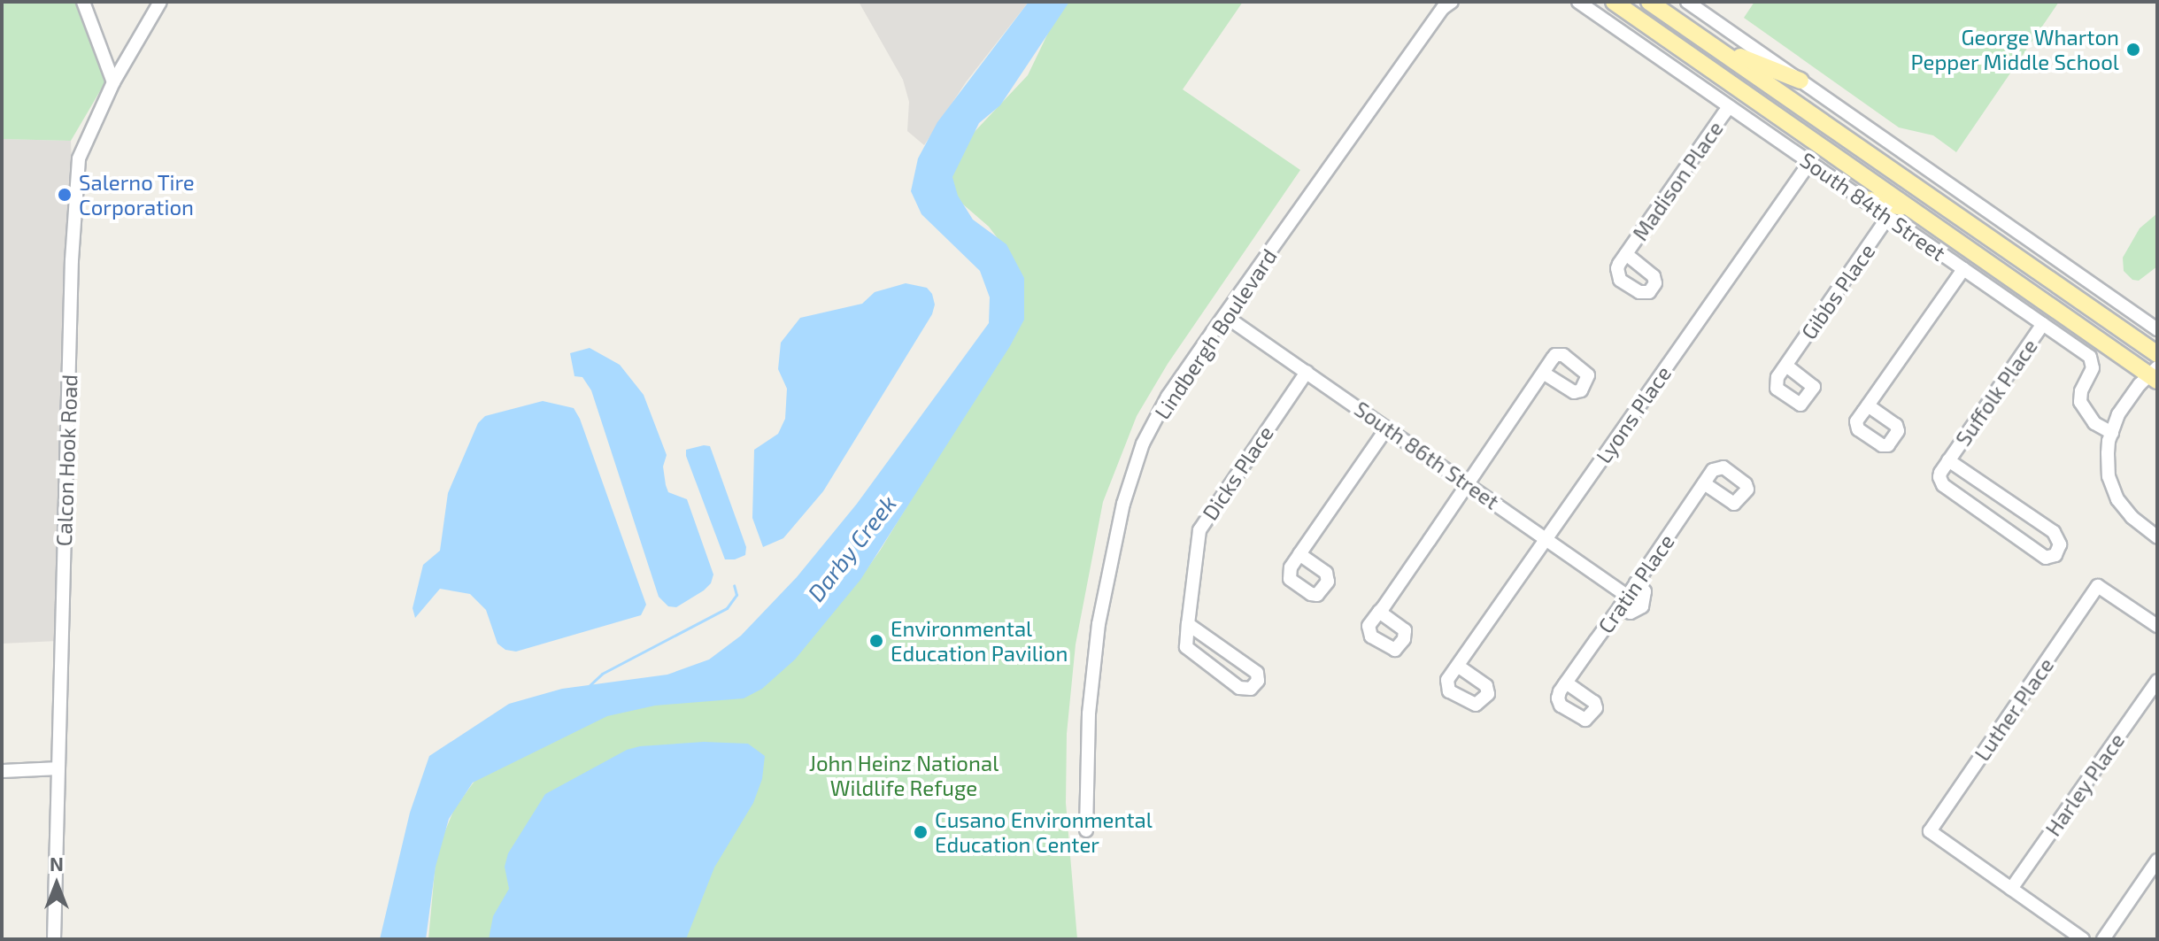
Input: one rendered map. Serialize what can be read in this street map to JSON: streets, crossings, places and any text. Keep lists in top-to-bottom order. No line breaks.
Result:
{"streets":{"main road":["South 84th Street"],"street":["Madison Place","Gibbs Place","Lindbergh Boulevard","Suffolk Place","Lyons Place","South 86th Street","Calcon Hook Road","Dicks Place","Cratin Place","Luther Place","Harley Place"]},"crossings":[["Madison Place","South 84th Street"],["South 84th Street","Gibbs Place"],["South 84th Street","Suffolk Place"],["South 84th Street","Lyons Place"],["Lindbergh Boulevard","South 86th Street"],["Lyons Place","South 86th Street"],["South 86th Street","Dicks Place"],["South 86th Street","Cratin Place"],["Luther Place","Harley Place"]],"water":["Darby Creek"],"parks":["John Heinz National Wildlife Refuge"],"places":["George Wharton Pepper Middle School","Salerno Tire Corporation","Environmental Education Pavilion","Cusano Environmental Education Center"],"north":"top"}
